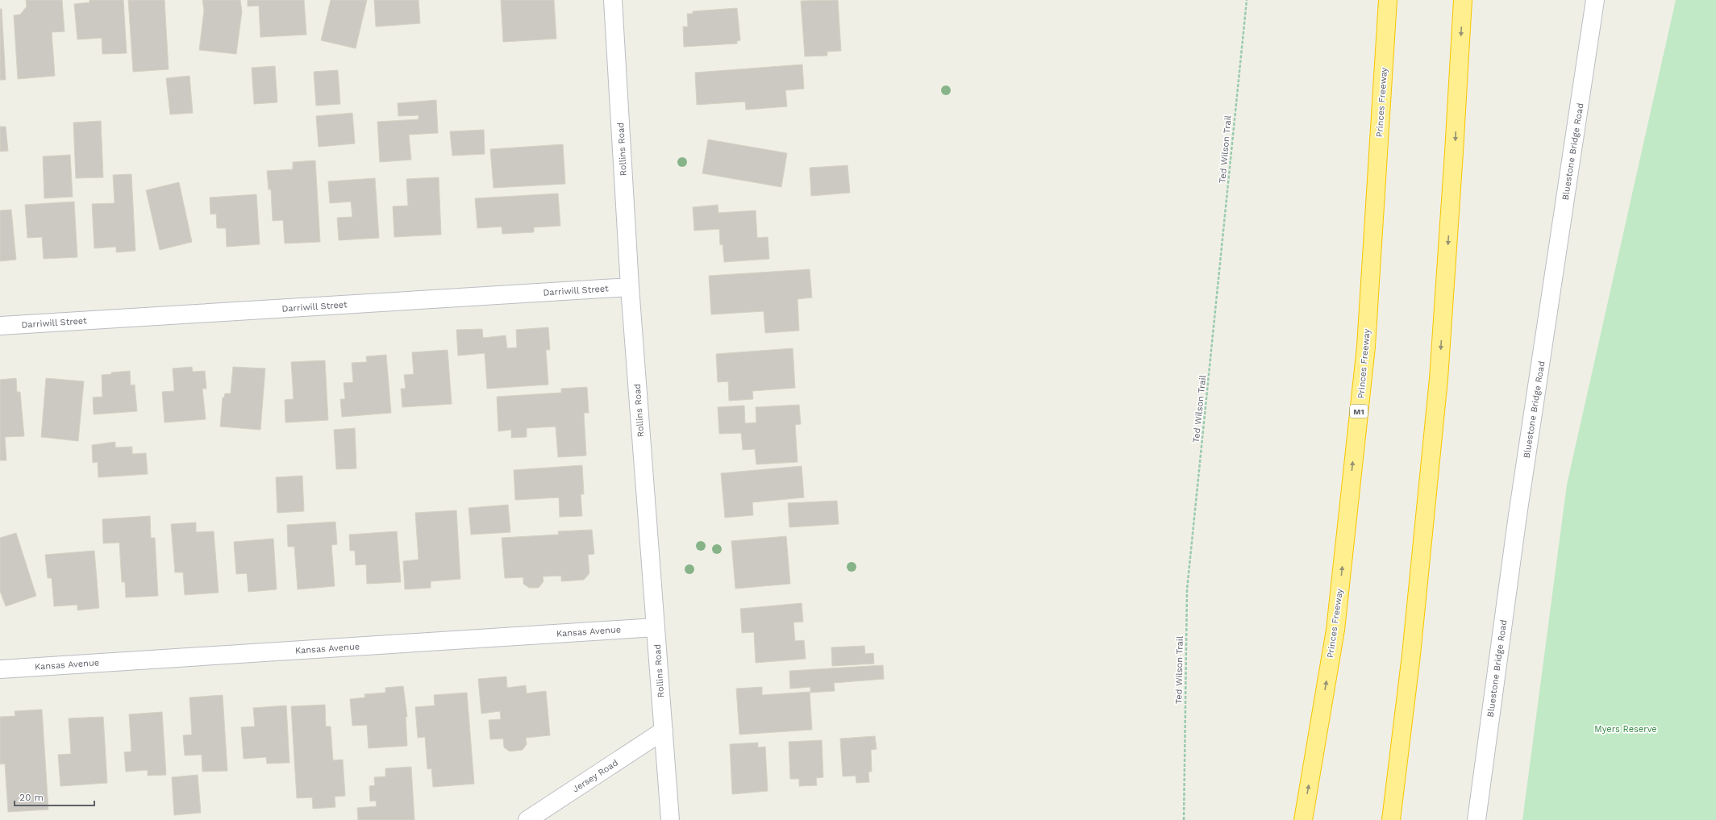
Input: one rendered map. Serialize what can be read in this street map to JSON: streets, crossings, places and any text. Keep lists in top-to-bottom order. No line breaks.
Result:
{"streets":{"highway":["Princes Freeway","M1"],"street":["Rollins Road","Bluestone Bridge Road","Darriwill Street","Kansas Avenue","Jersey Road"],"path":["Ted Wilson Trail"]},"crossings":[["Rollins Road","Darriwill Street"],["Rollins Road","Kansas Avenue"],["Rollins Road","Jersey Road"]],"parks":["Myers Reserve"],"scale_bar":"20 m"}
